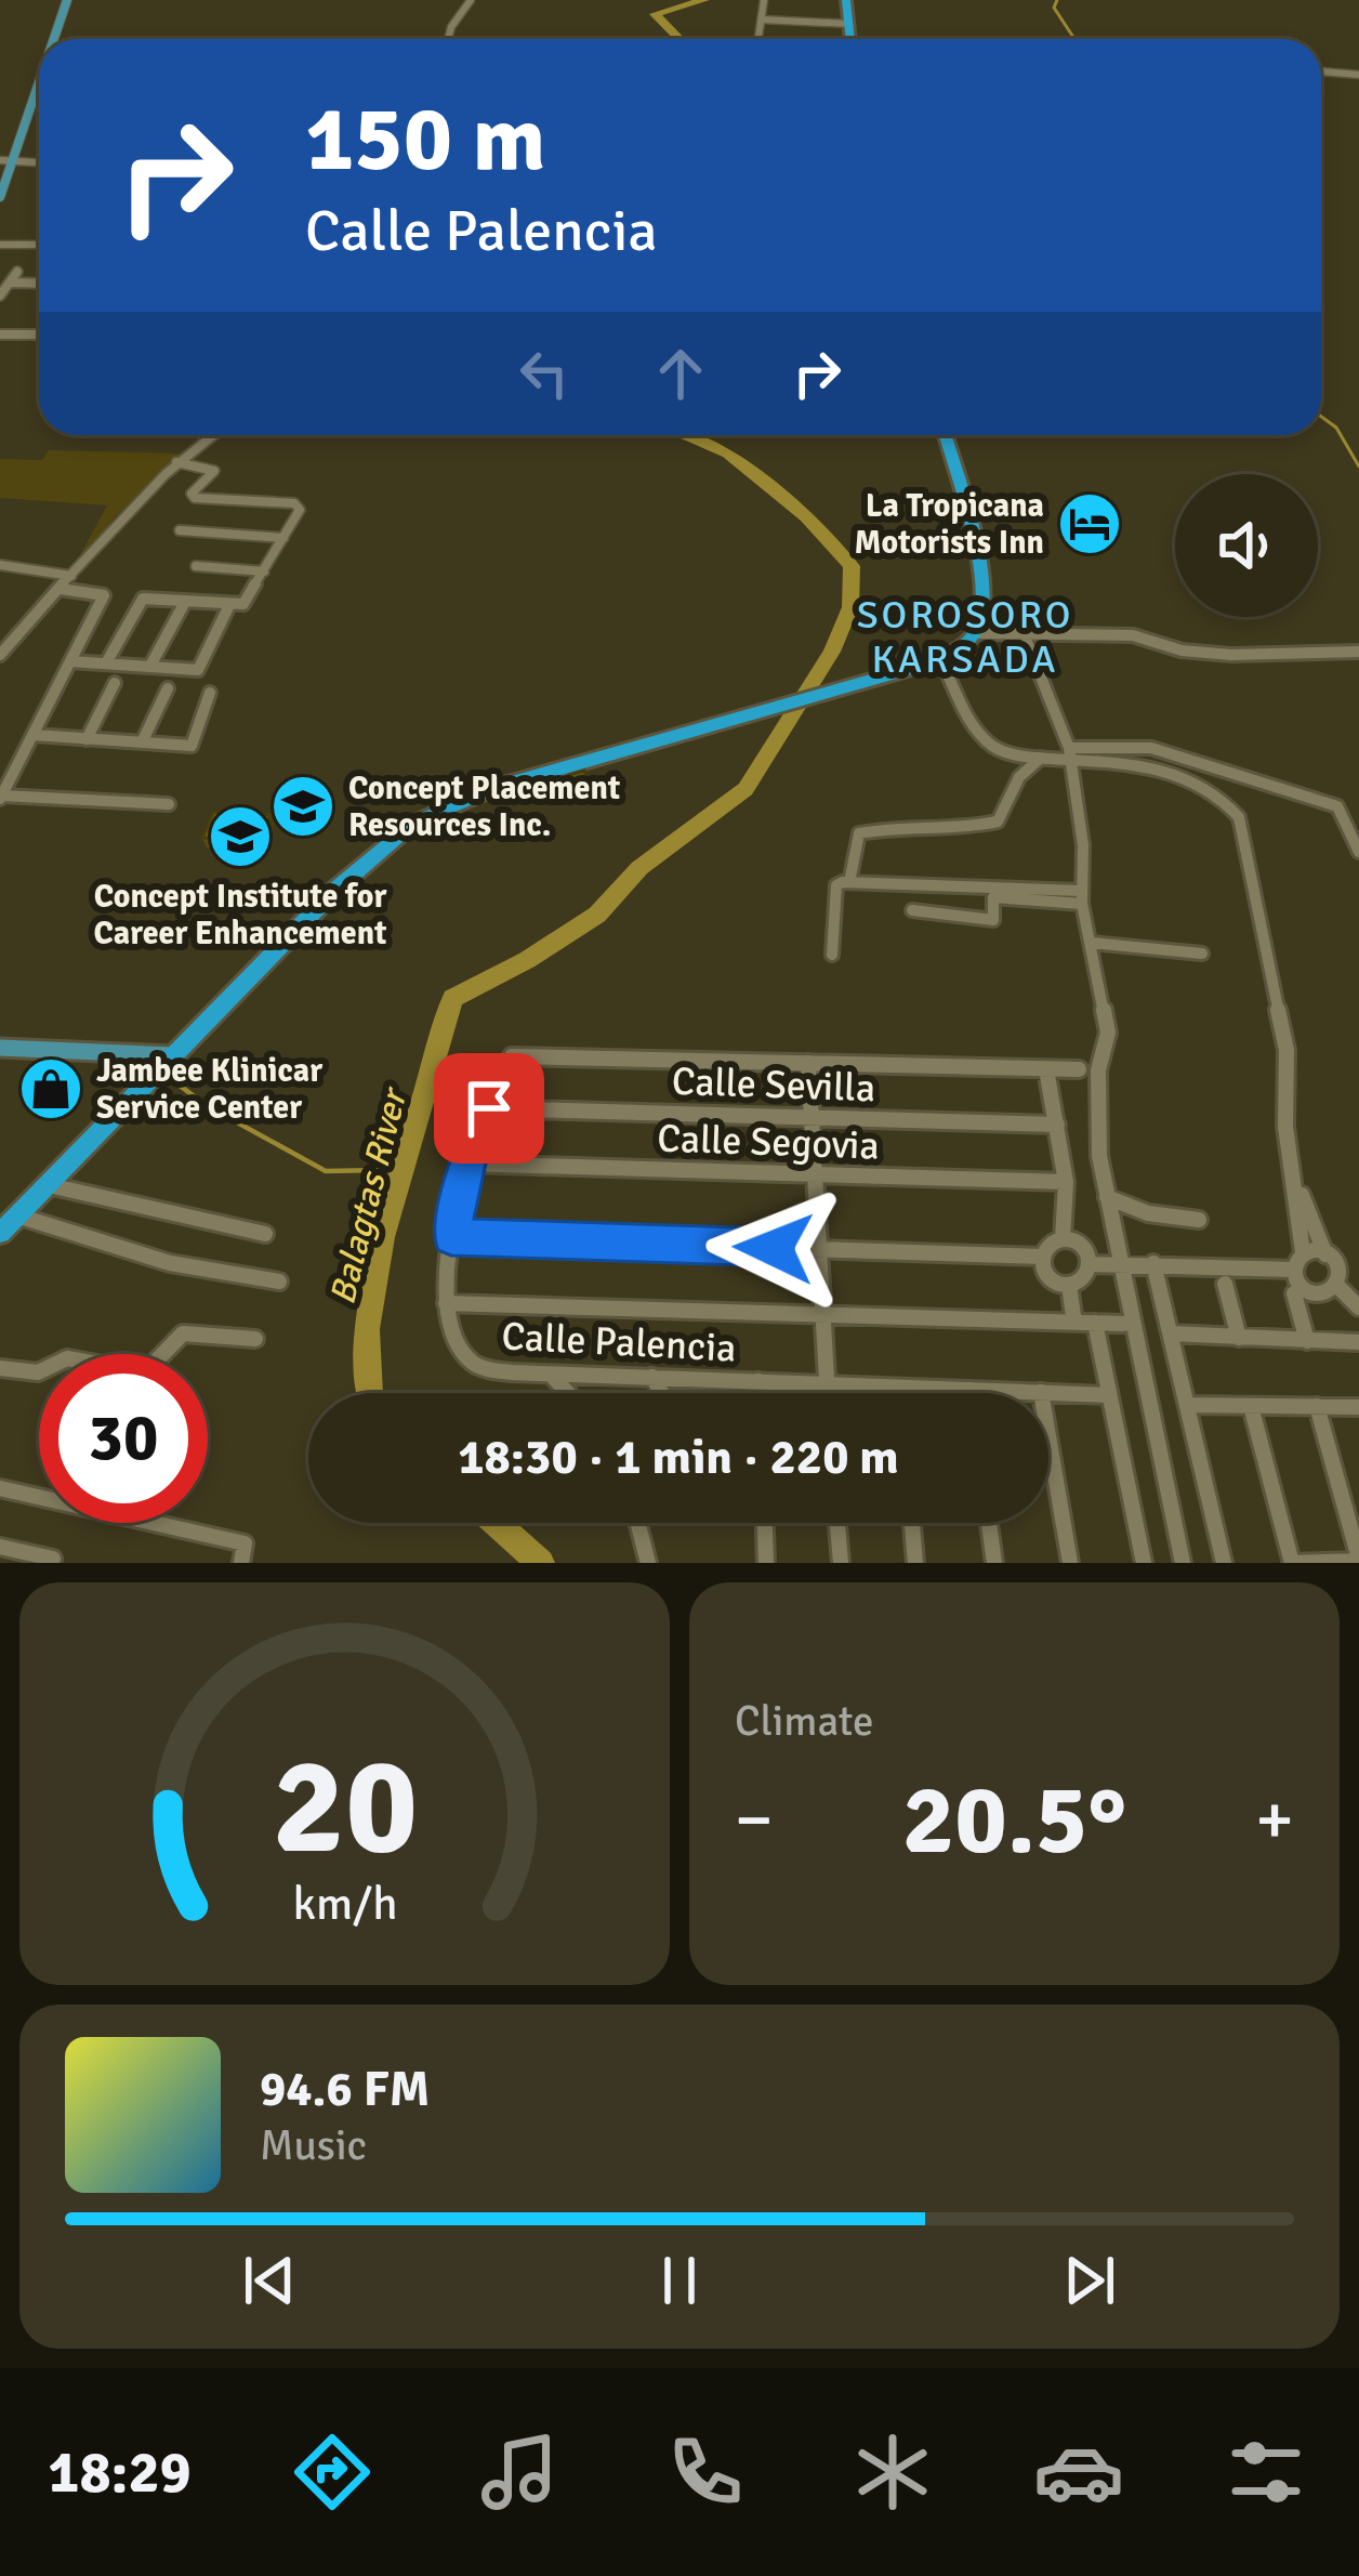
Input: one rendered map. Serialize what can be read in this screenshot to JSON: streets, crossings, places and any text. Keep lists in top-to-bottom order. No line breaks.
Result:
{"streets":{"street":["Calle Sevilla","Calle Segovia","Calle Palencia"]},"crossings":[["Calle Sevilla","Calle Palencia"],["Calle Segovia","Calle Palencia"]],"districts":["SOROSORO KARSADA"],"water":["Balagtas River"],"places":{"hotel":["La Tropicana Motorists Inn"],"school or university":["Concept Placement Resources Inc.","Concept Institute for Career Enhancement"],"shop":["Jambee Klinicar Service Center"]},"page":{"turn":["150 m","Calle Palencia"],"limit":"30","trip":"18:30 · 1 min · 220 m","tile":"Climate","heat":["−","20.5°","+"],"song":["94.6 FM","Music"],"tabs":"18:29","gauge":["20","km/h"]}}
